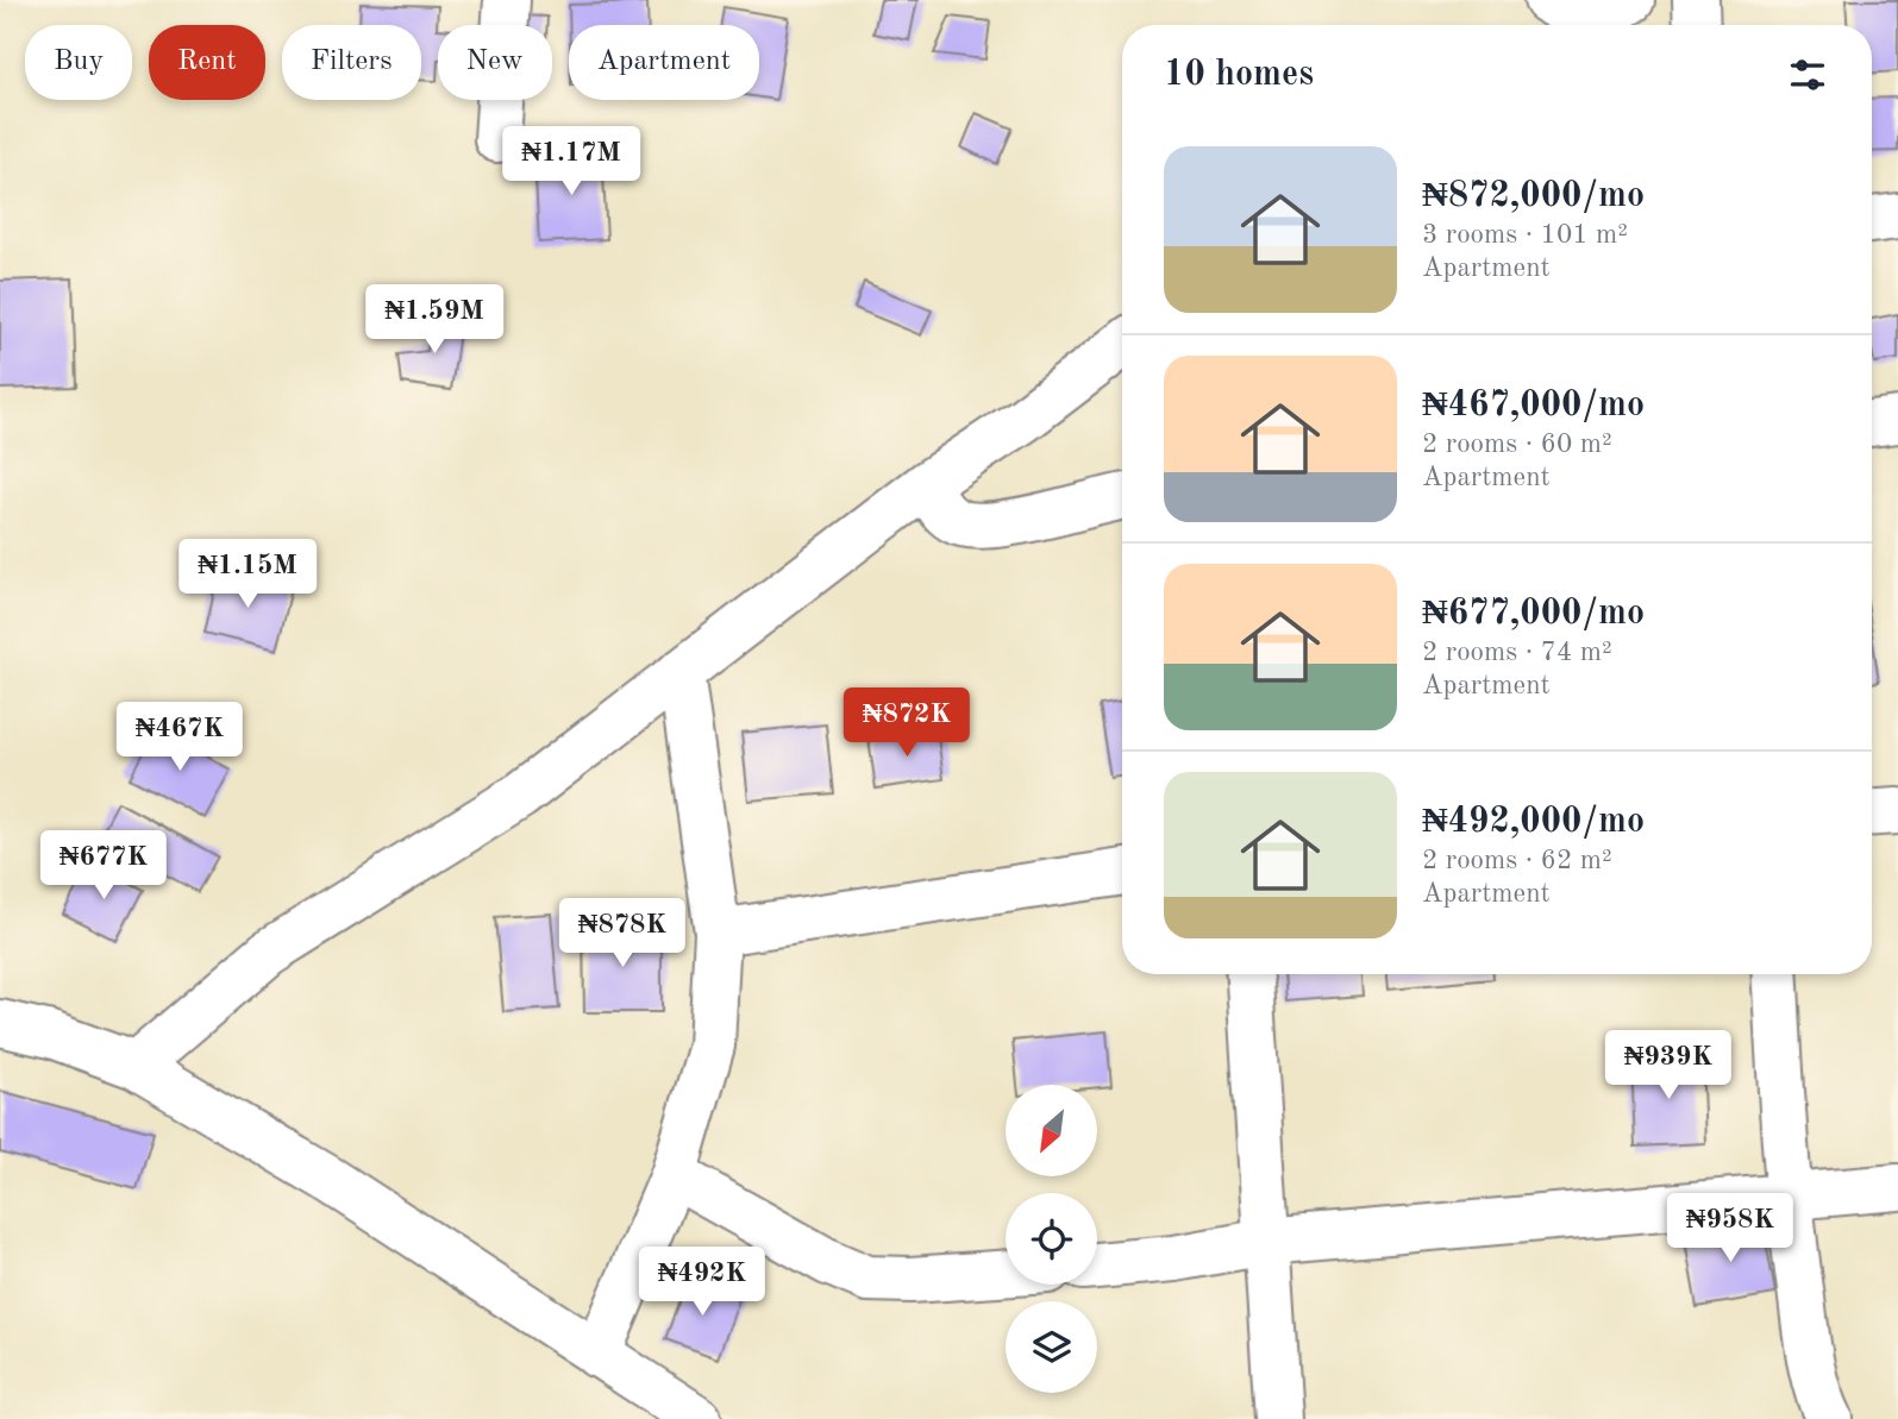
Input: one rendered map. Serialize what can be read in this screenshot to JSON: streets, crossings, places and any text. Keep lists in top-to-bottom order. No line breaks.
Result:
{"north":"bottom left","page":{"chip":["Buy","Rent","Filters","New","Apartment"],"heading":"10 homes","list":[{"name":"₦872,000/mo","note":"3 rooms · 101 m² · Apartment"},{"name":"₦467,000/mo","note":"2 rooms · 60 m² · Apartment"},{"name":"₦677,000/mo","note":"2 rooms · 74 m² · Apartment"},{"name":"₦492,000/mo","note":"2 rooms · 62 m² · Apartment"}],"price":["₦1.17M","₦1.59M","₦1.15M","₦872K","₦467K","₦677K","₦878K","₦939K","₦958K","₦492K"]}}
